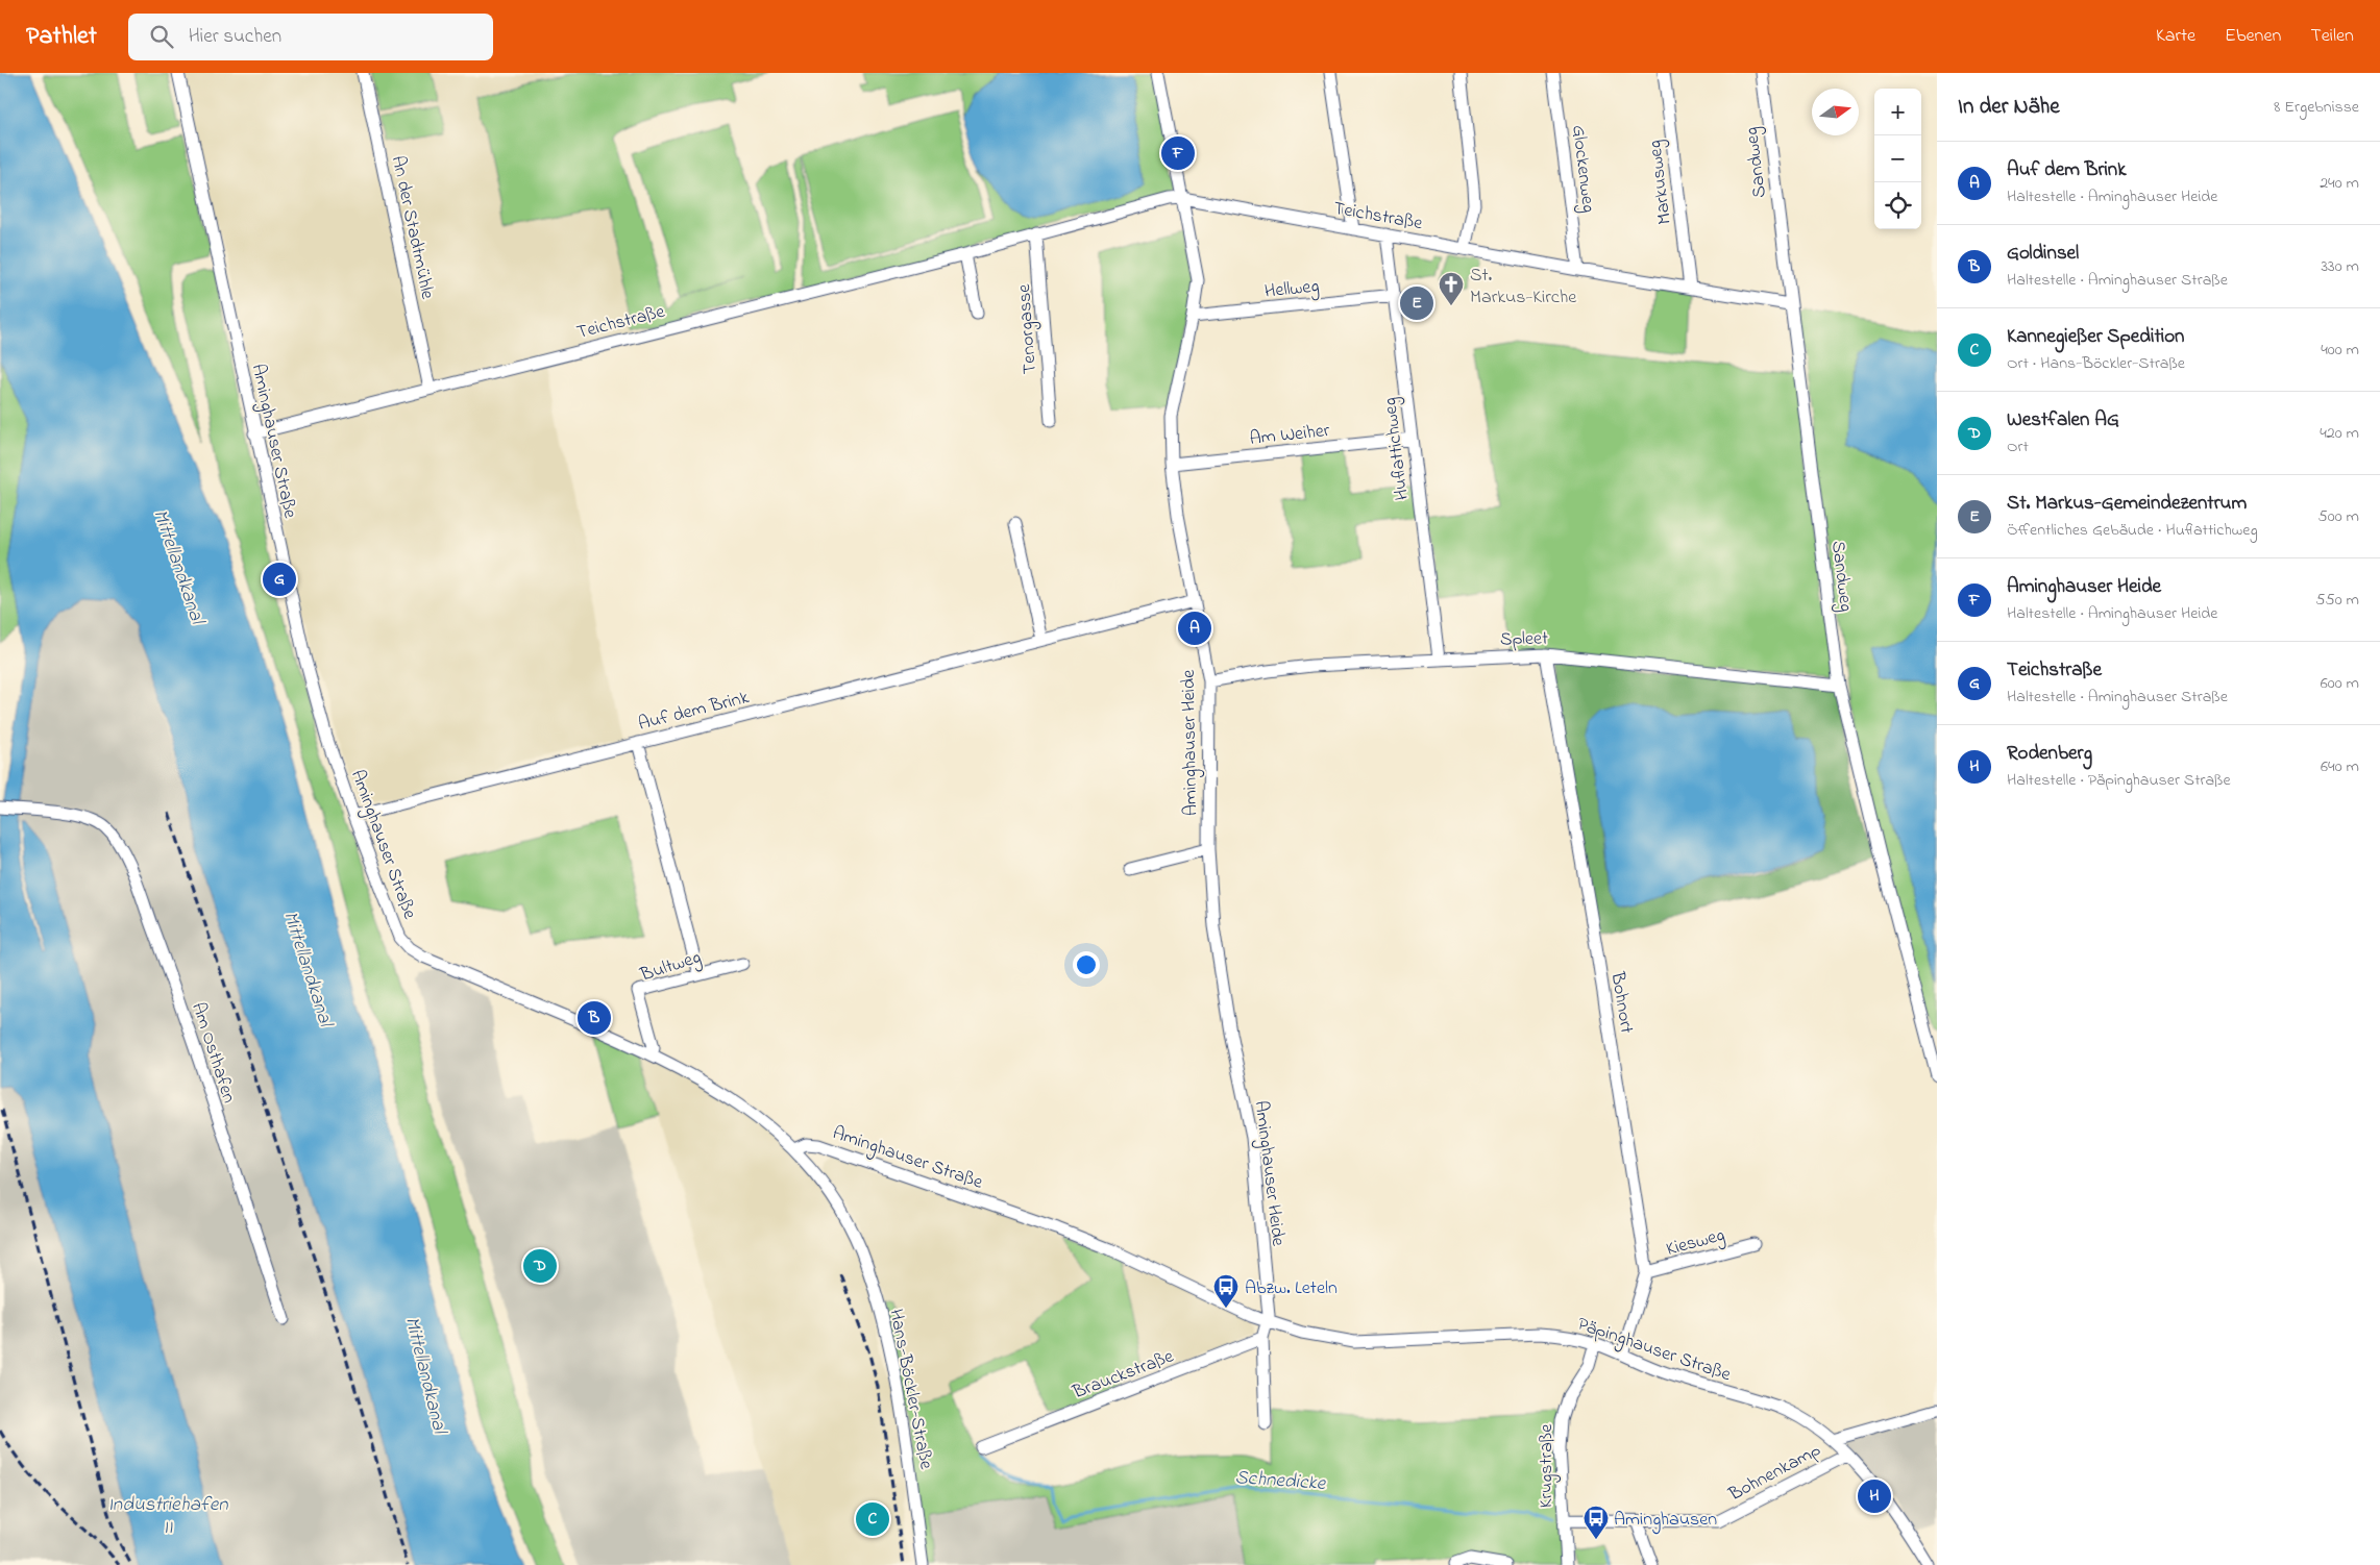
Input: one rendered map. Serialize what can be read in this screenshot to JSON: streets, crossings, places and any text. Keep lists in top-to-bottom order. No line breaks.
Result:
{"streets":{"street":["Sandweg","Glockenweg","Markusweg","Teichstraße","An der Stadtmühle","Hellweg","Tenorgasse","Am Weiher","Aminghauser Straße","Huflattichweg","Spleet","Auf dem Brink","Aminghauser Heide","Bultweg","Bohnort","Am Osthafen","Kiesweg","Päpinghauser Straße","Brauckstraße","Hans-Böckler-Straße","Krugstraße","Bohnenkamp"]},"crossings":[["Sandweg","Teichstraße"],["Sandweg","Spleet"],["Glockenweg","Teichstraße"],["Markusweg","Teichstraße"],["Teichstraße","An der Stadtmühle"],["Teichstraße","Tenorgasse"],["Teichstraße","Aminghauser Straße"],["Teichstraße","Huflattichweg"],["Teichstraße","Aminghauser Heide"],["Hellweg","Huflattichweg"],["Hellweg","Aminghauser Heide"],["Am Weiher","Huflattichweg"],["Am Weiher","Aminghauser Heide"],["Aminghauser Straße","Auf dem Brink"],["Aminghauser Straße","Aminghauser Heide"],["Aminghauser Straße","Bultweg"],["Aminghauser Straße","Päpinghauser Straße"],["Aminghauser Straße","Hans-Böckler-Straße"],["Huflattichweg","Spleet"],["Spleet","Aminghauser Heide"],["Spleet","Bohnort"],["Auf dem Brink","Aminghauser Heide"],["Aminghauser Heide","Päpinghauser Straße"],["Bohnort","Kiesweg"],["Bohnort","Päpinghauser Straße"],["Päpinghauser Straße","Krugstraße"],["Päpinghauser Straße","Bohnenkamp"],["Krugstraße","Bohnenkamp"]],"water":["Mittellandkanal","Schnedicke","Industriehafen II"],"places":{"church":["St. Markus-Kirche"],"bus stop":["Abzw. Leteln","Aminghausen"]},"north":"right","page":{"header":"Pathlet","search":"Hier suchen","nav":["Karte","Ebenen","Teilen"],"heading":["In der Nähe","8 Ergebnisse"],"map_buttons":["+","−"],"pins":["F","E","G","A","B","D","H","C"],"list":[{"mark":"A","name":"Auf dem Brink","note":"Haltestelle · Aminghauser Heide","value":"240 m"},{"mark":"B","name":"Goldinsel","note":"Haltestelle · Aminghauser Straße","value":"330 m"},{"mark":"C","name":"Kannegießer Spedition","note":"Ort · Hans-Böckler-Straße","value":"400 m"},{"mark":"D","name":"Westfalen AG","note":"Ort","value":"420 m"},{"mark":"E","name":"St. Markus-Gemeindezentrum","note":"Öffentliches Gebäude · Huflattichweg","value":"500 m"},{"mark":"F","name":"Aminghauser Heide","note":"Haltestelle · Aminghauser Heide","value":"550 m"},{"mark":"G","name":"Teichstraße","note":"Haltestelle · Aminghauser Straße","value":"600 m"},{"mark":"H","name":"Rodenberg","note":"Haltestelle · Päpinghauser Straße","value":"640 m"}]}}
